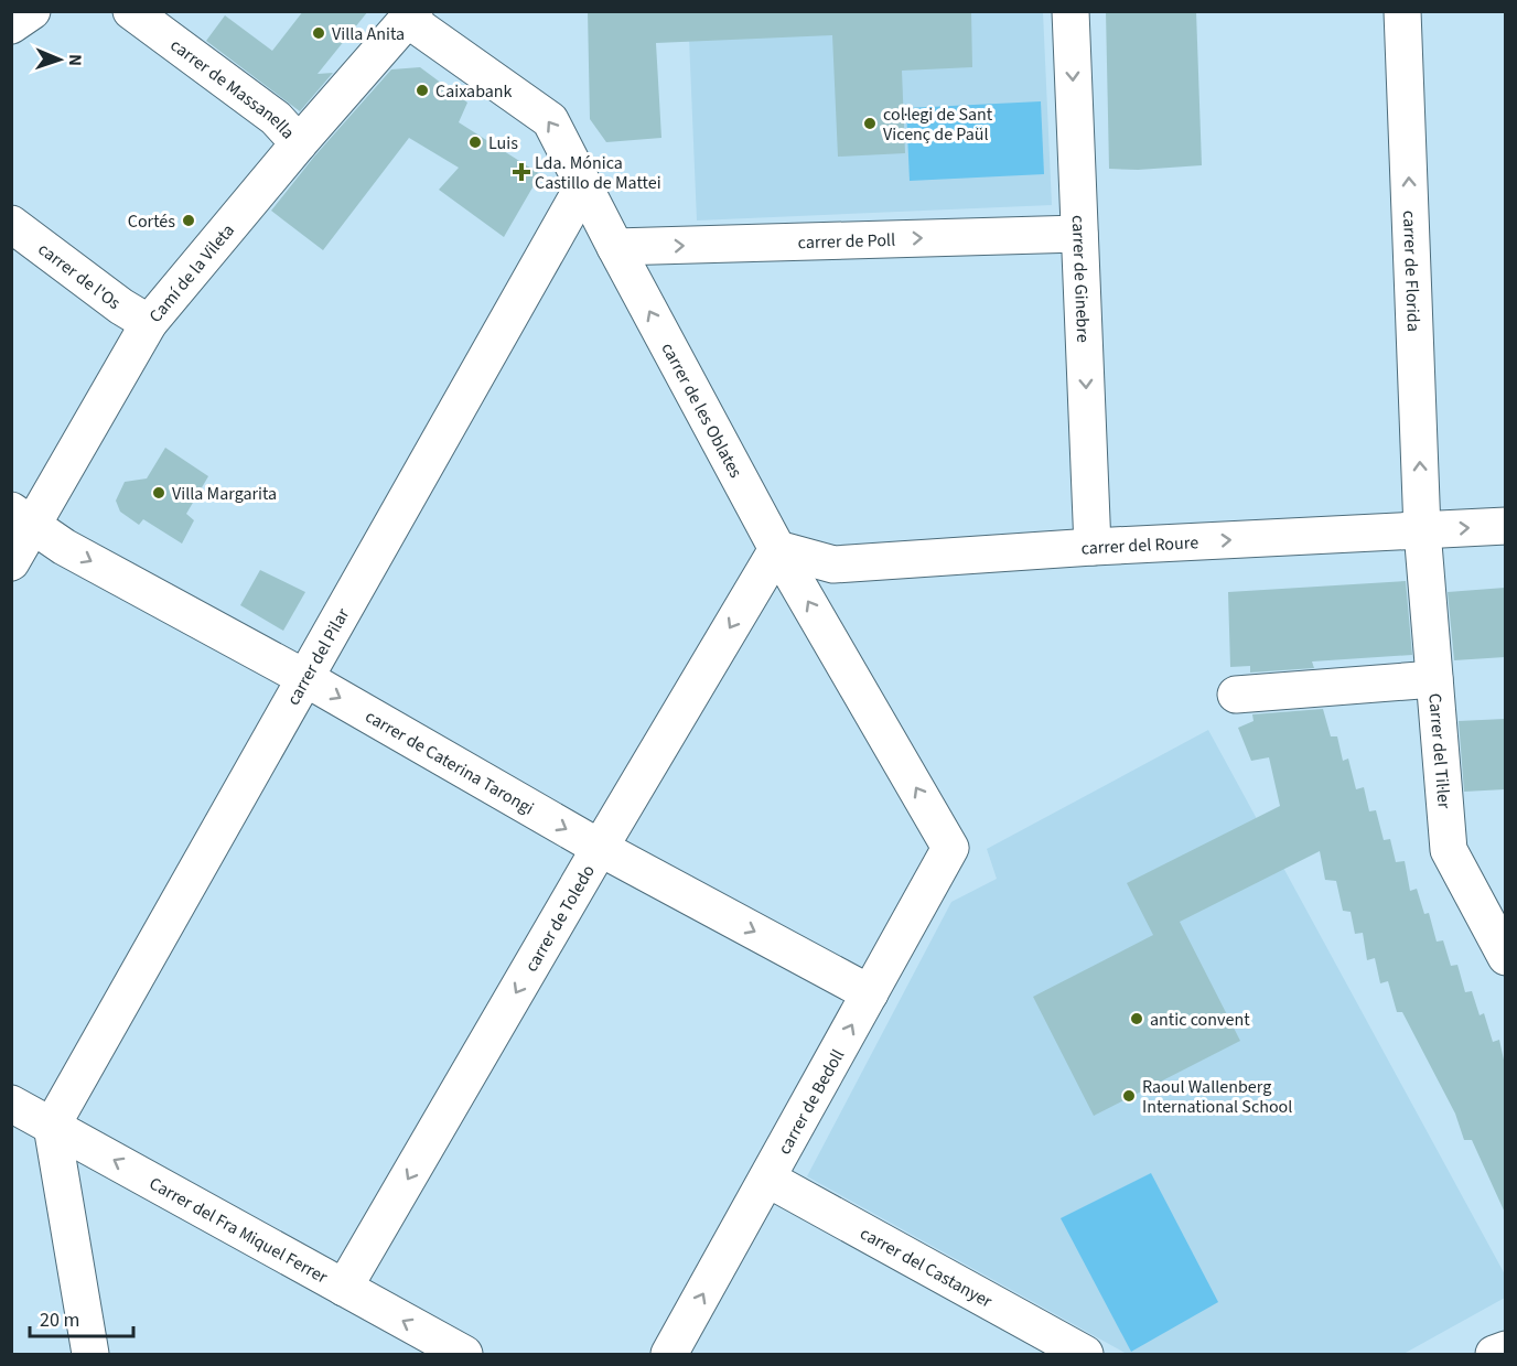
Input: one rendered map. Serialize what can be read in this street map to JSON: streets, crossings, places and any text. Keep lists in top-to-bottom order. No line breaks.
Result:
{"streets":{"street":["carrer de Massanella","carrer de Poll","carrer de Florida","Camí de la Vileta","carrer de l'Os","carrer de Ginebre","carrer de les Oblates","carrer del Roure","carrer del Pilar","Carrer del Til·ler","carrer de Caterina Tarongi","carrer de Toledo","carrer de Bedoll","Carrer del Fra Miquel Ferrer","carrer del Castanyer"]},"crossings":[["carrer de Massanella","Camí de la Vileta"],["carrer de Poll","carrer de Ginebre"],["carrer de Poll","carrer de les Oblates"],["carrer de Florida","carrer del Roure"],["carrer de Florida","Carrer del Til·ler"],["Camí de la Vileta","carrer de l'Os"],["Camí de la Vileta","carrer de les Oblates"],["Camí de la Vileta","carrer de Caterina Tarongi"],["carrer de Ginebre","carrer del Roure"],["carrer de les Oblates","carrer del Roure"],["carrer de les Oblates","carrer del Pilar"],["carrer de les Oblates","carrer de Toledo"],["carrer de les Oblates","carrer de Bedoll"],["carrer del Roure","Carrer del Til·ler"],["carrer del Roure","carrer de Toledo"],["carrer del Pilar","carrer de Caterina Tarongi"],["carrer del Pilar","Carrer del Fra Miquel Ferrer"],["carrer de Caterina Tarongi","carrer de Toledo"],["carrer de Caterina Tarongi","carrer de Bedoll"],["carrer de Toledo","Carrer del Fra Miquel Ferrer"],["carrer de Bedoll","carrer del Castanyer"]],"one_way":["carrer de Poll","carrer de Florida","carrer de Ginebre","carrer de les Oblates","carrer de Caterina Tarongi","carrer de Toledo","carrer de Bedoll","Carrer del Fra Miquel Ferrer"],"places":{"other":["Villa Anita","Caixabank","col·legi de Sant Vicenç de Paül","Luis","Cortés","Villa Margarita","antic convent","Raoul Wallenberg International School"],"health":["Lda. Mónica Castillo de Mattei"]},"scale_bar":"20 m","north":"right"}
